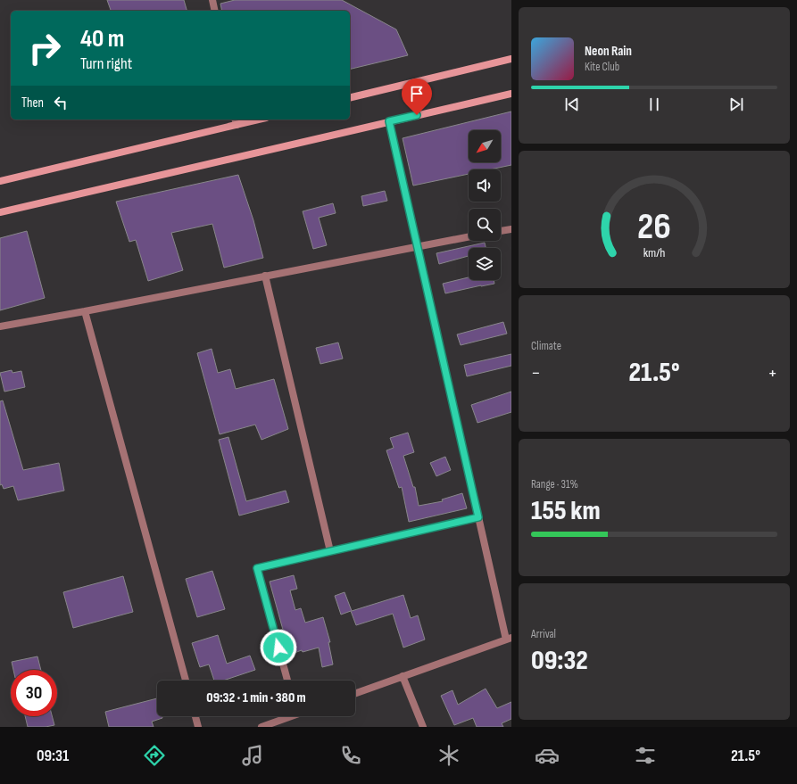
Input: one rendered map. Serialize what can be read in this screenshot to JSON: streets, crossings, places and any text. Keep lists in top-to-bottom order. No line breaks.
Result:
{"north":"bottom left","page":{"turn":["40 m","Turn right"],"song":["Neon Rain","Kite Club"],"then":"Then","tile":["Climate",["Range · 31%","155 km"],["Arrival","09:32"]],"heat":["−","21.5°","+"],"limit":"30","trip":"09:32 · 1 min · 380 m","tabs":["09:31","21.5°"],"gauge":["26","km/h"]}}
